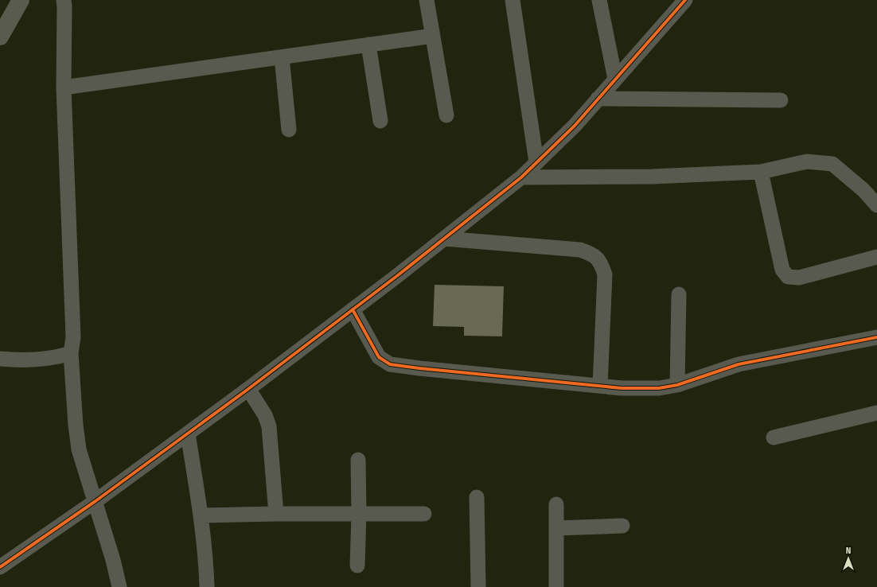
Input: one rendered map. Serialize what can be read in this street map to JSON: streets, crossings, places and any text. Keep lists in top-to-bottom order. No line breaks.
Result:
{"north":"top"}
